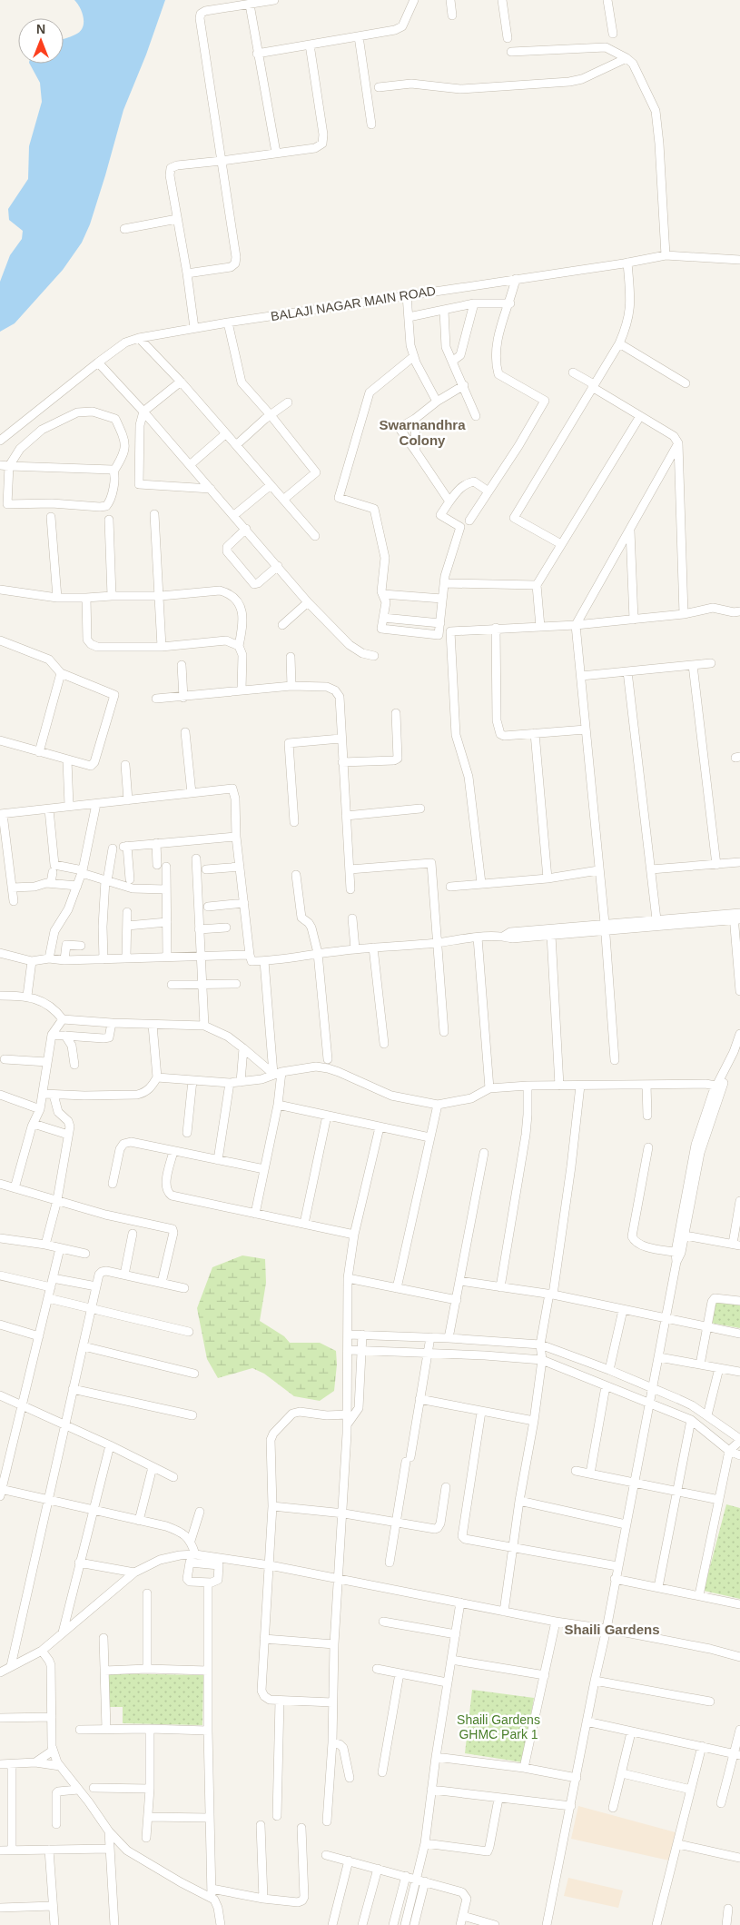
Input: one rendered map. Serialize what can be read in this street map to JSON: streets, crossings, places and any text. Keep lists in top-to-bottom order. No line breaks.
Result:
{"streets":{"street":["BALAJI NAGAR MAIN ROAD"]},"districts":["Swarnandhra Colony","Shaili Gardens"],"parks":["Shaili Gardens GHMC Park 1"],"north":"top"}
